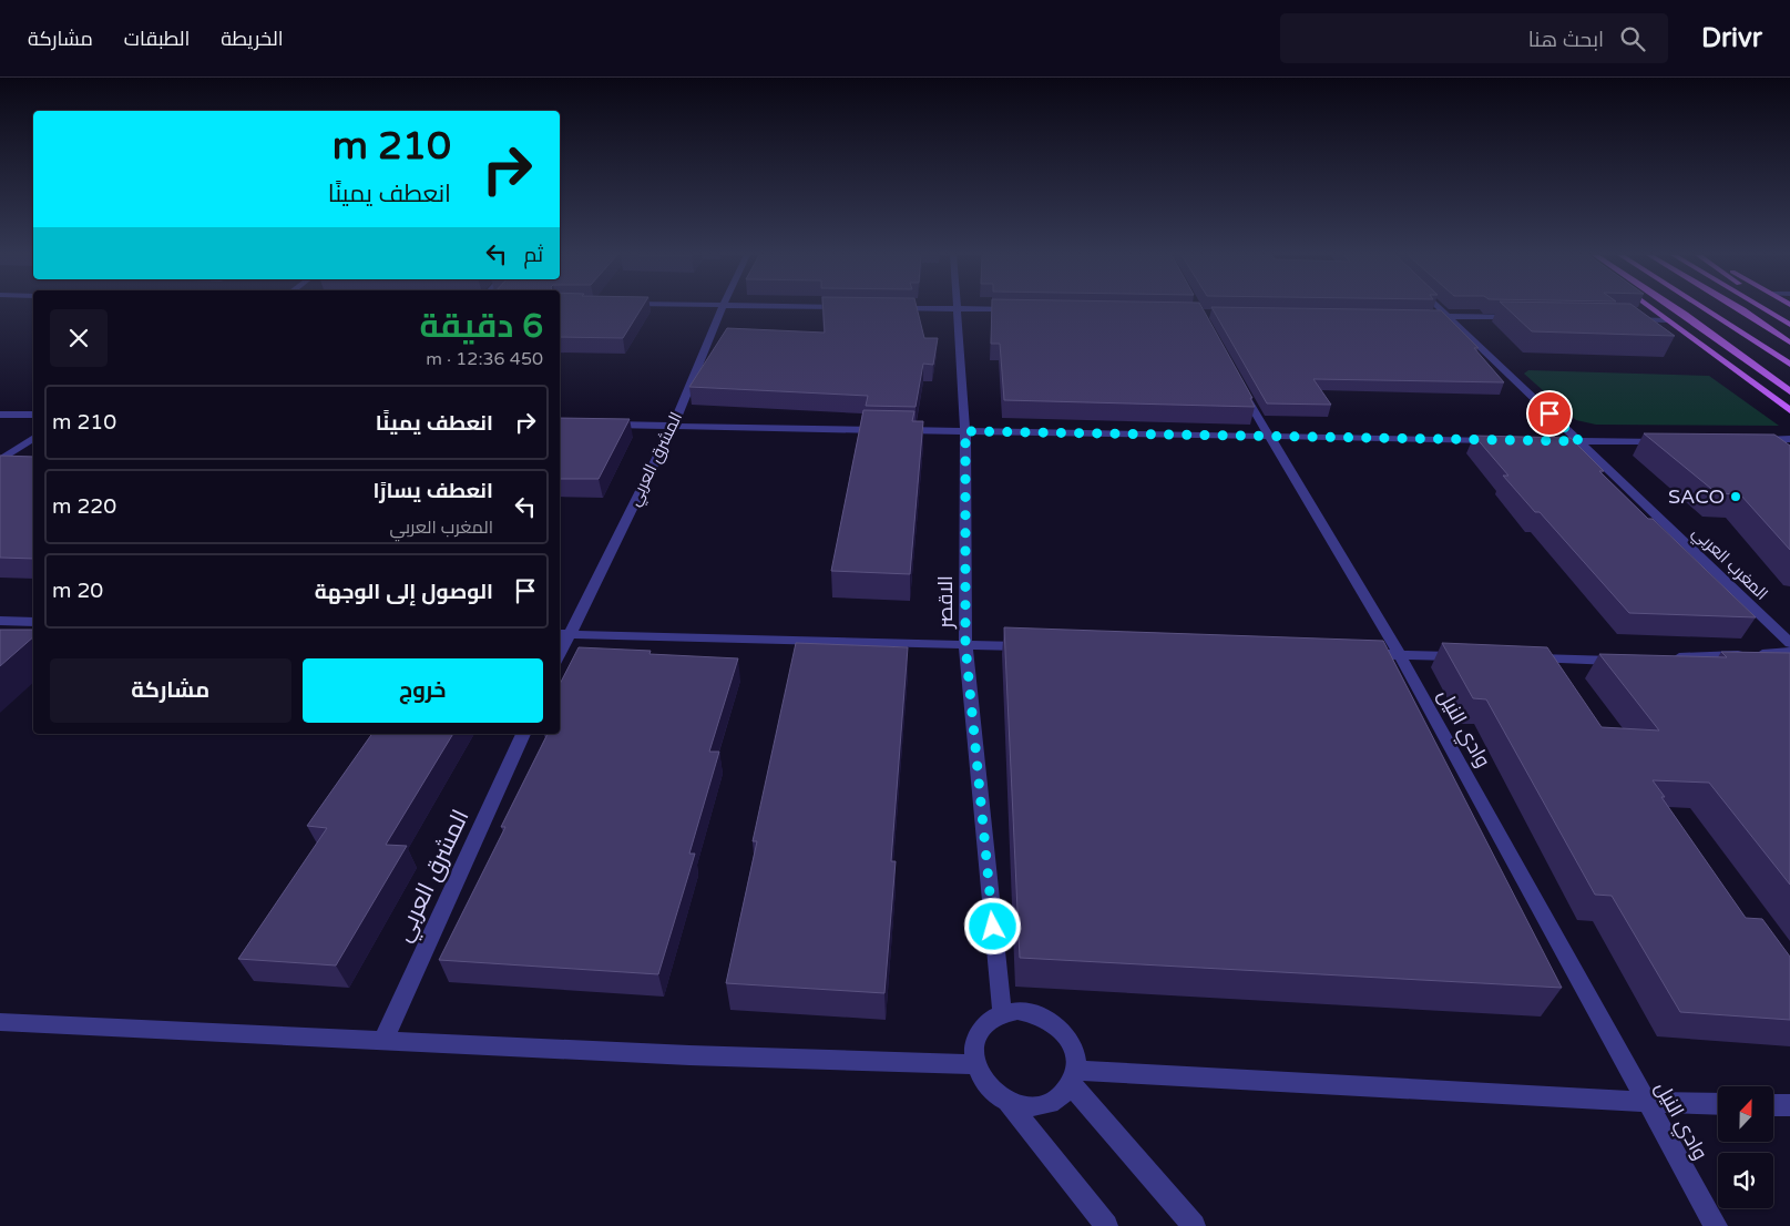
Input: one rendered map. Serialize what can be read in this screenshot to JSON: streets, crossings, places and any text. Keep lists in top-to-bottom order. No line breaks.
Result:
{"streets":{"street":["المشرق العربي","المغرب العربي","الاقصر","وادي النيل"]},"places":["SACO"],"north":"top","page":{"header":"Drivr","search":"ابحث هنا","nav":["الخريطة","الطبقات","مشاركة"],"turn":["210 m","انعطف يمينًا"],"then":"ثم","heading":["6 دقيقة","450 m · 12:36"],"list":[{"name":"انعطف يمينًا","value":"210 m"},{"name":"انعطف يسارًا","note":"المغرب العربي","value":"220 m"},{"name":"الوصول إلى الوجهة","value":"20 m"}],"buttons":["خروج","مشاركة"]}}
